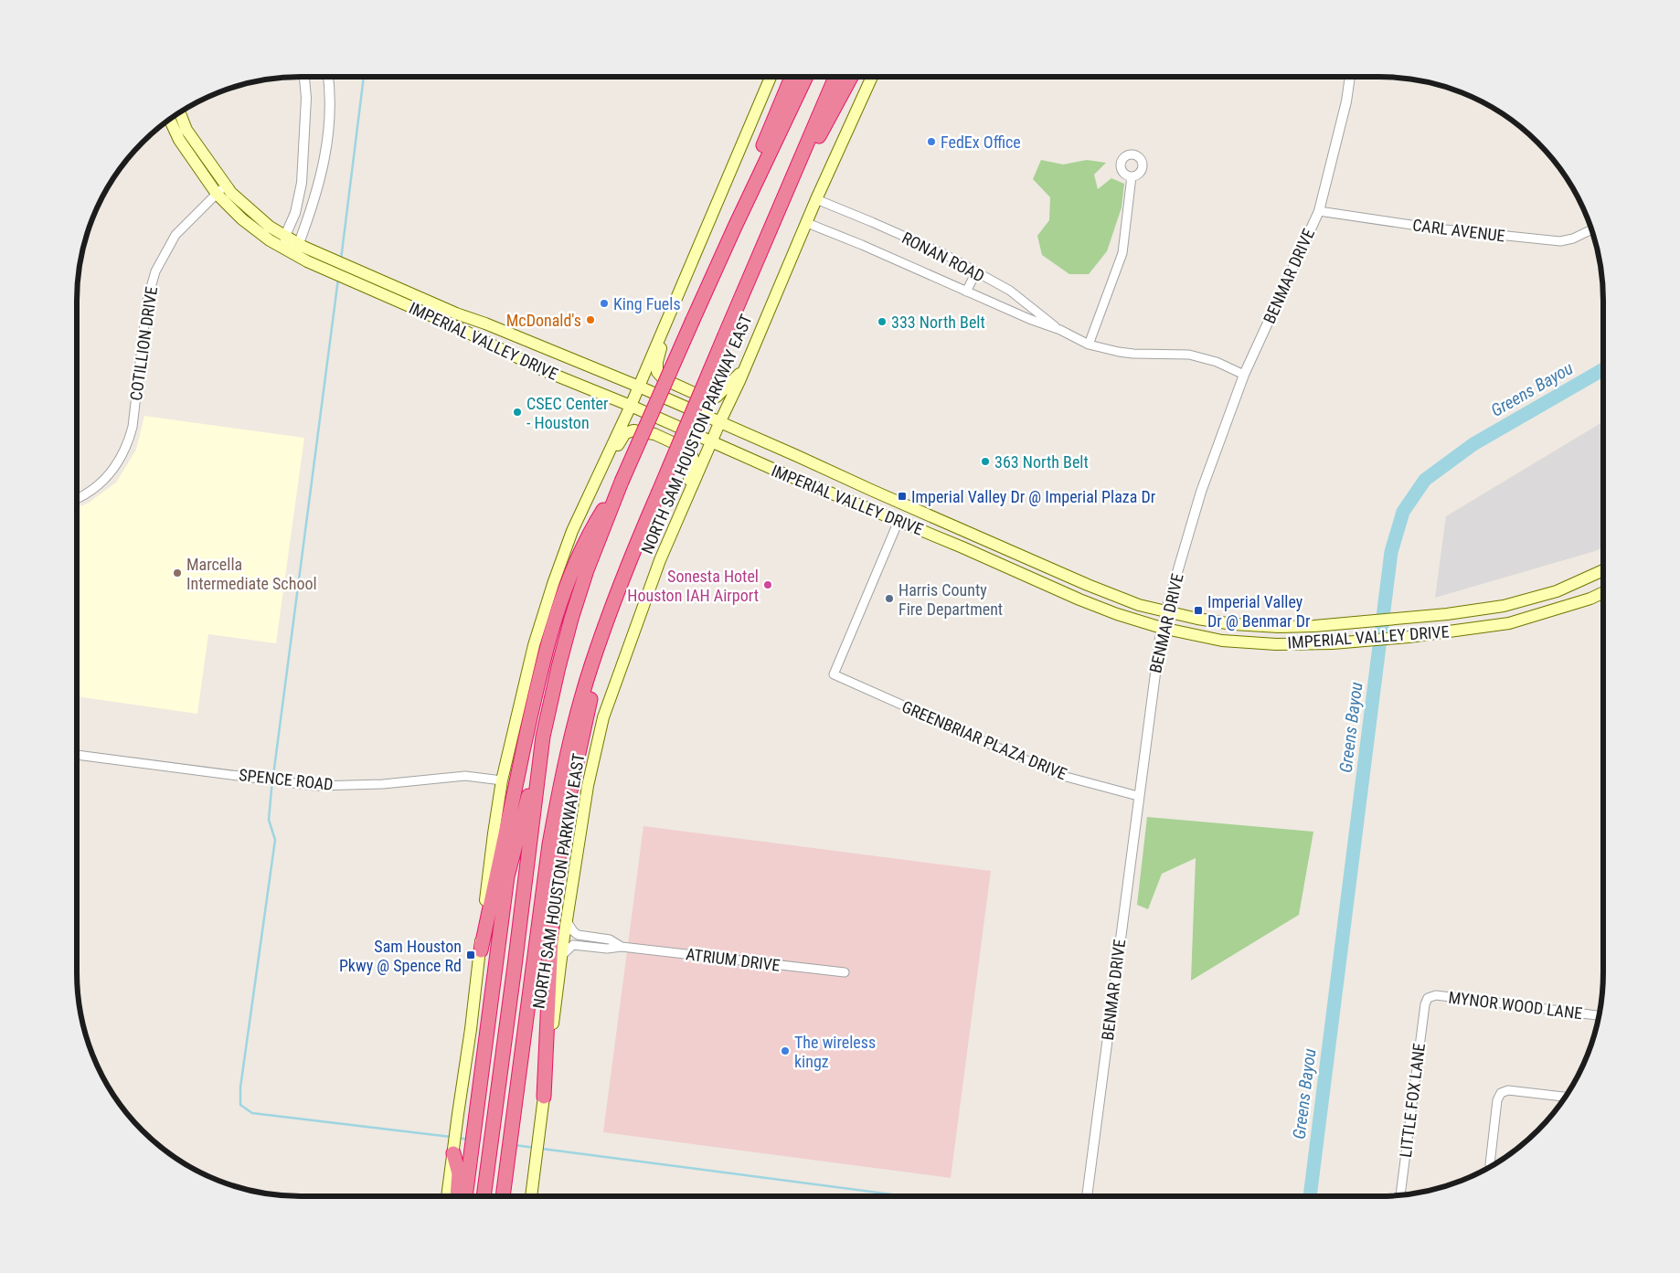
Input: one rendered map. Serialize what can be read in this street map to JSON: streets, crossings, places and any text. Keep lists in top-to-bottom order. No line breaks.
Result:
{"streets":{"highway":["NORTH SAM HOUSTON PARKWAY EAST"],"main road":["IMPERIAL VALLEY DRIVE"],"street":["CARL AVENUE","RONAN ROAD","BENMAR DRIVE","COTILLION DRIVE","GREENBRIAR PLAZA DRIVE","SPENCE ROAD","ATRIUM DRIVE","MYNOR WOOD LANE","LITTLE FOX LANE"]},"crossings":[["CARL AVENUE","BENMAR DRIVE"],["RONAN ROAD","BENMAR DRIVE"],["RONAN ROAD","NORTH SAM HOUSTON PARKWAY EAST"],["BENMAR DRIVE","IMPERIAL VALLEY DRIVE"],["BENMAR DRIVE","GREENBRIAR PLAZA DRIVE"],["IMPERIAL VALLEY DRIVE","COTILLION DRIVE"],["IMPERIAL VALLEY DRIVE","NORTH SAM HOUSTON PARKWAY EAST"],["IMPERIAL VALLEY DRIVE","GREENBRIAR PLAZA DRIVE"],["NORTH SAM HOUSTON PARKWAY EAST","ATRIUM DRIVE"],["MYNOR WOOD LANE","LITTLE FOX LANE"]],"water":["Greens Bayou"],"places":{"other":["FedEx Office","King Fuels","McDonald's","333 North Belt","CSEC Center - Houston","363 North Belt","Marcella Intermediate School","Sonesta Hotel Houston IAH Airport","Harris County Fire Department","The wireless kingz"],"transit":["Imperial Valley Dr @ Imperial Plaza Dr","Imperial Valley Dr @ Benmar Dr","Sam Houston Pkwy @ Spence Rd"]}}
